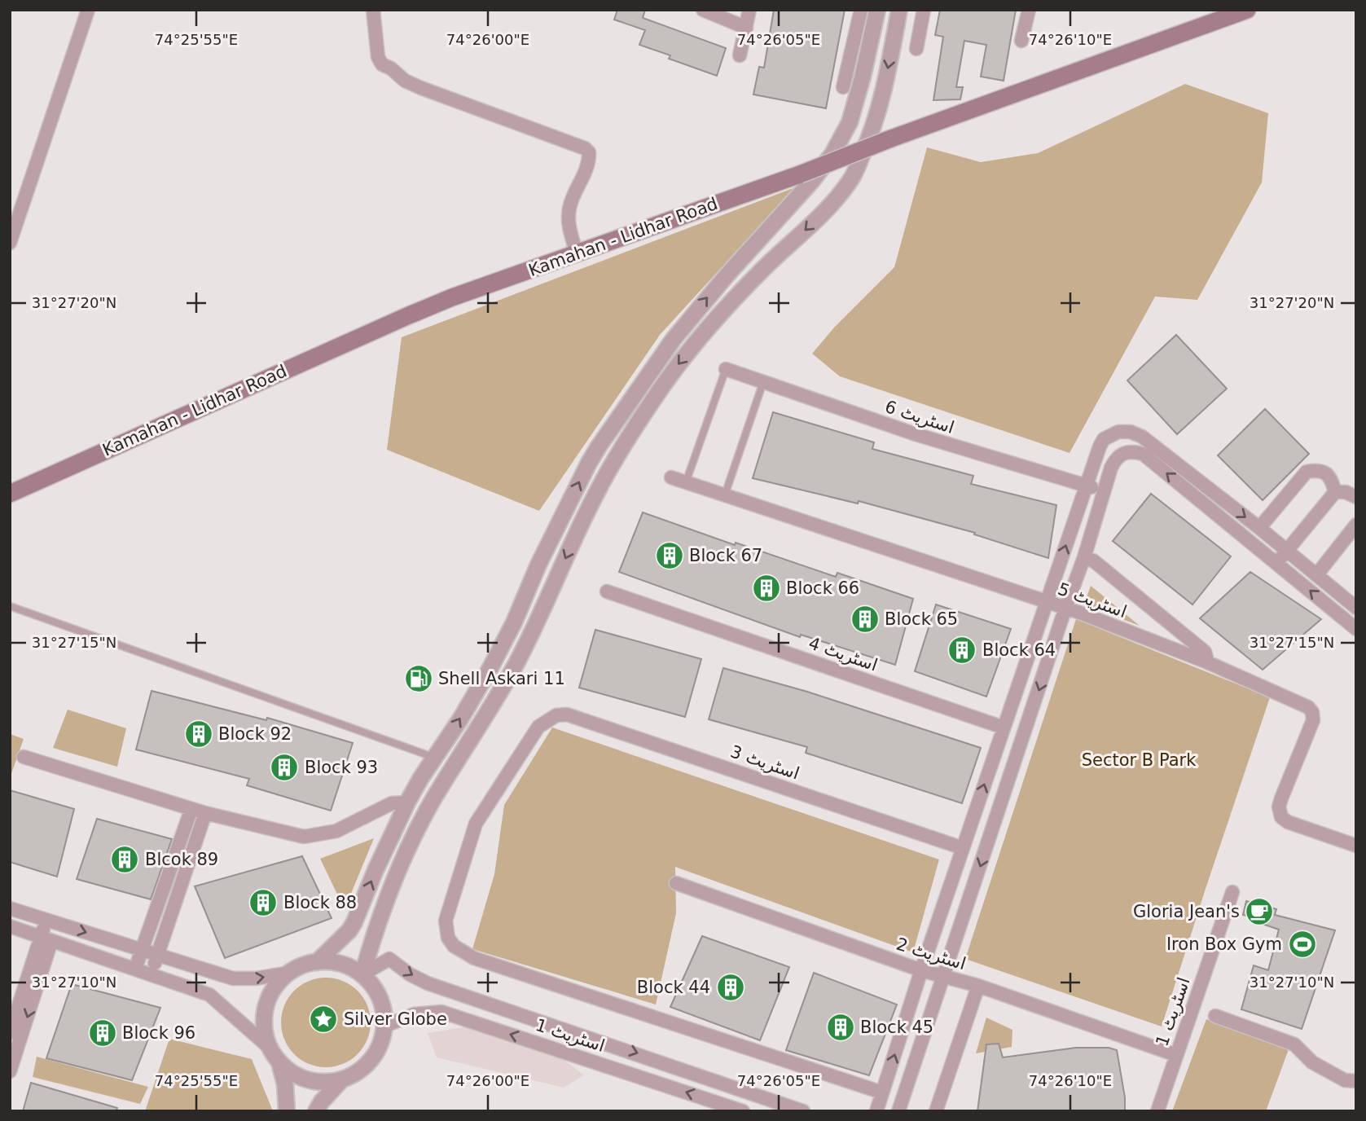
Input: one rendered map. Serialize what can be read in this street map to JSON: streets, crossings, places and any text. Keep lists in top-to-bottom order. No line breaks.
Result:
{"streets":{"main road":["Kamahan - Lidhar Road"],"street":["اسٹریٹ 6","اسٹریٹ 5","اسٹریٹ 4","اسٹریٹ 3","اسٹریٹ 2","اسٹریٹ 1"]},"crossings":[["اسٹریٹ 2","اسٹریٹ 1"]],"parks":["Sector B Park"],"places":{"building":["Block 67","Block 66","Block 65","Block 64","Block 92","Block 93","Blcok 89","Block 88","Block 44","Block 45","Block 96"],"fuel station":["Shell Askari 11"],"cafe":["Gloria Jean's"],"sports":["Iron Box Gym"],"place":["Silver Globe"]},"coordinates":["74°25'55\"E","74°26'00\"E","74°26'05\"E","74°26'10\"E","31°27'20\"N","31°27'15\"N","31°27'10\"N"]}
